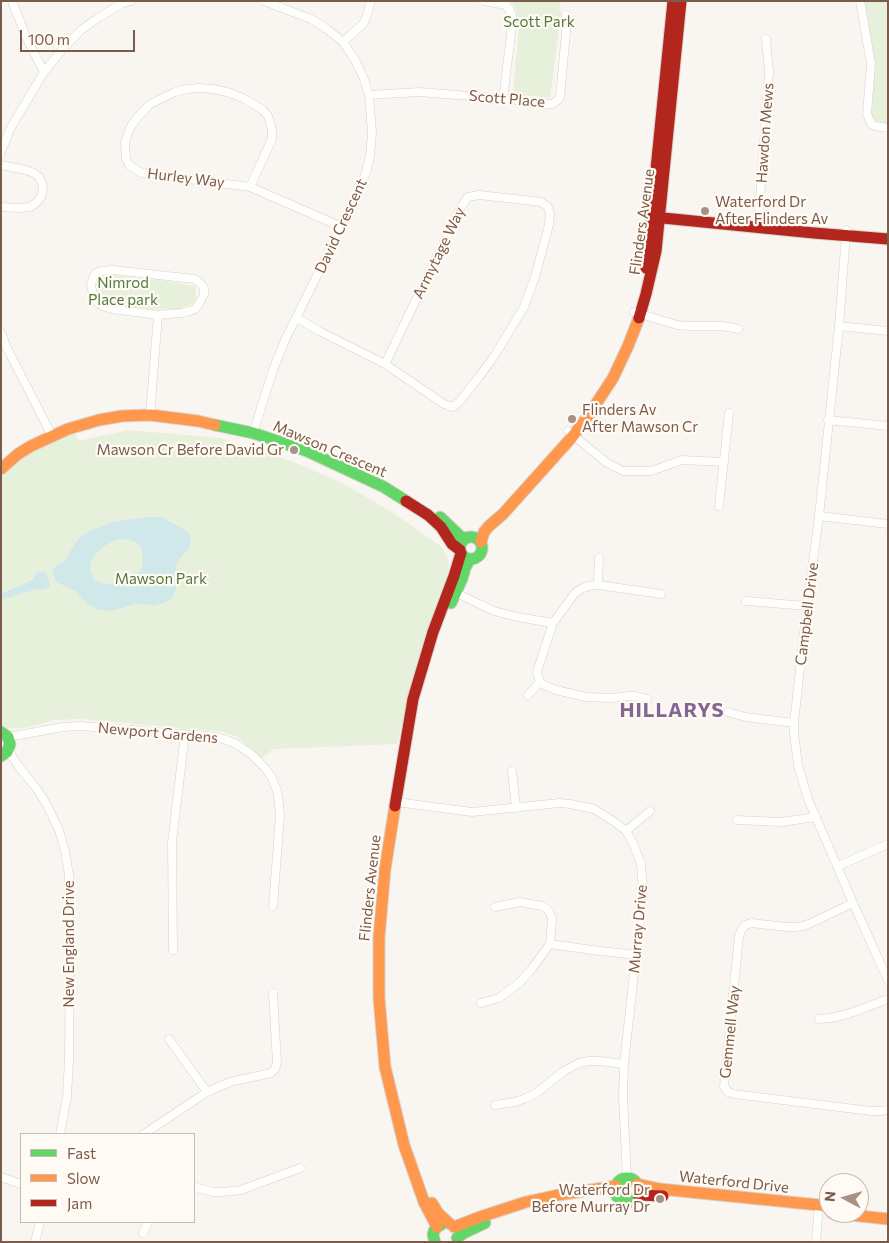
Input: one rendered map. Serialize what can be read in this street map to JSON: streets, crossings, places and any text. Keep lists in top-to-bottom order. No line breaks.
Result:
{"streets":{"main road":["Flinders Avenue","Mawson Crescent","Waterford Drive"],"street":["Scott Place","Hawdon Mews","Hurley Way","David Crescent","Armytage Way","Campbell Drive","Newport Gardens","Murray Drive","New England Drive","Gemmell Way"]},"crossings":[["Scott Place","David Crescent"],["Hurley Way","David Crescent"],["Flinders Avenue","Mawson Crescent"],["Flinders Avenue","Murray Drive"],["David Crescent","Armytage Way"],["David Crescent","Mawson Crescent"],["Campbell Drive","Gemmell Way"],["Newport Gardens","New England Drive"],["Murray Drive","Waterford Drive"]],"districts":["HILLARYS"],"parks":["Scott Park","Nimrod Place park","Mawson Park"],"places":["Waterford Dr After Flinders Av","Flinders Av After Mawson Cr","Mawson Cr Before David Gr","Waterford Dr Before Murray Dr"],"legend":["Fast","Slow","Jam"],"scale_bar":"100 m","north":"left"}
